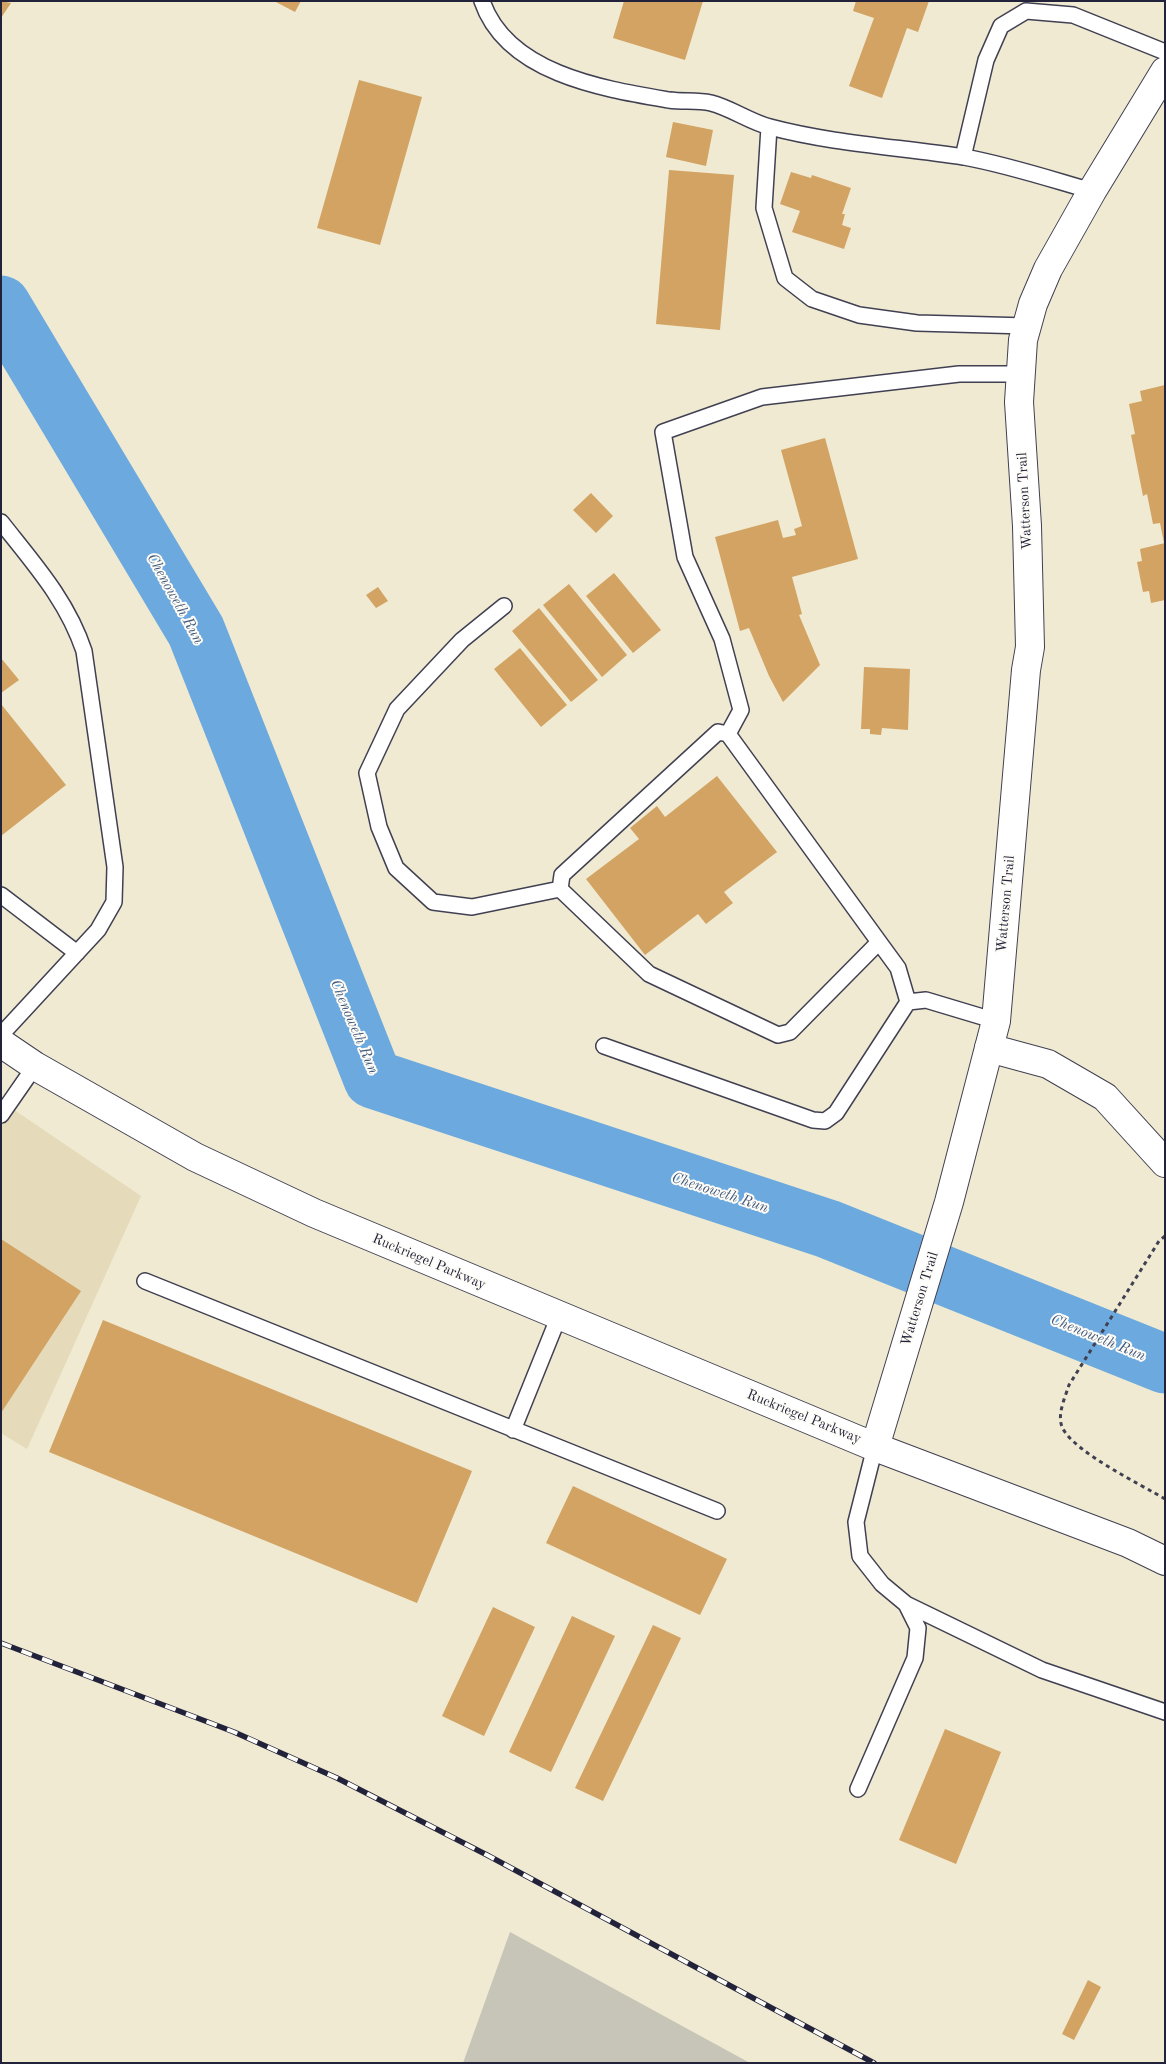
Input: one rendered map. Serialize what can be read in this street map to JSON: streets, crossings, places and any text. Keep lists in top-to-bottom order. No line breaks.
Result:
{"streets":{"main road":["Watterson Trail","Ruckriegel Parkway"]},"crossings":[["Watterson Trail","Ruckriegel Parkway"]],"water":["Chenoweth Run"]}
